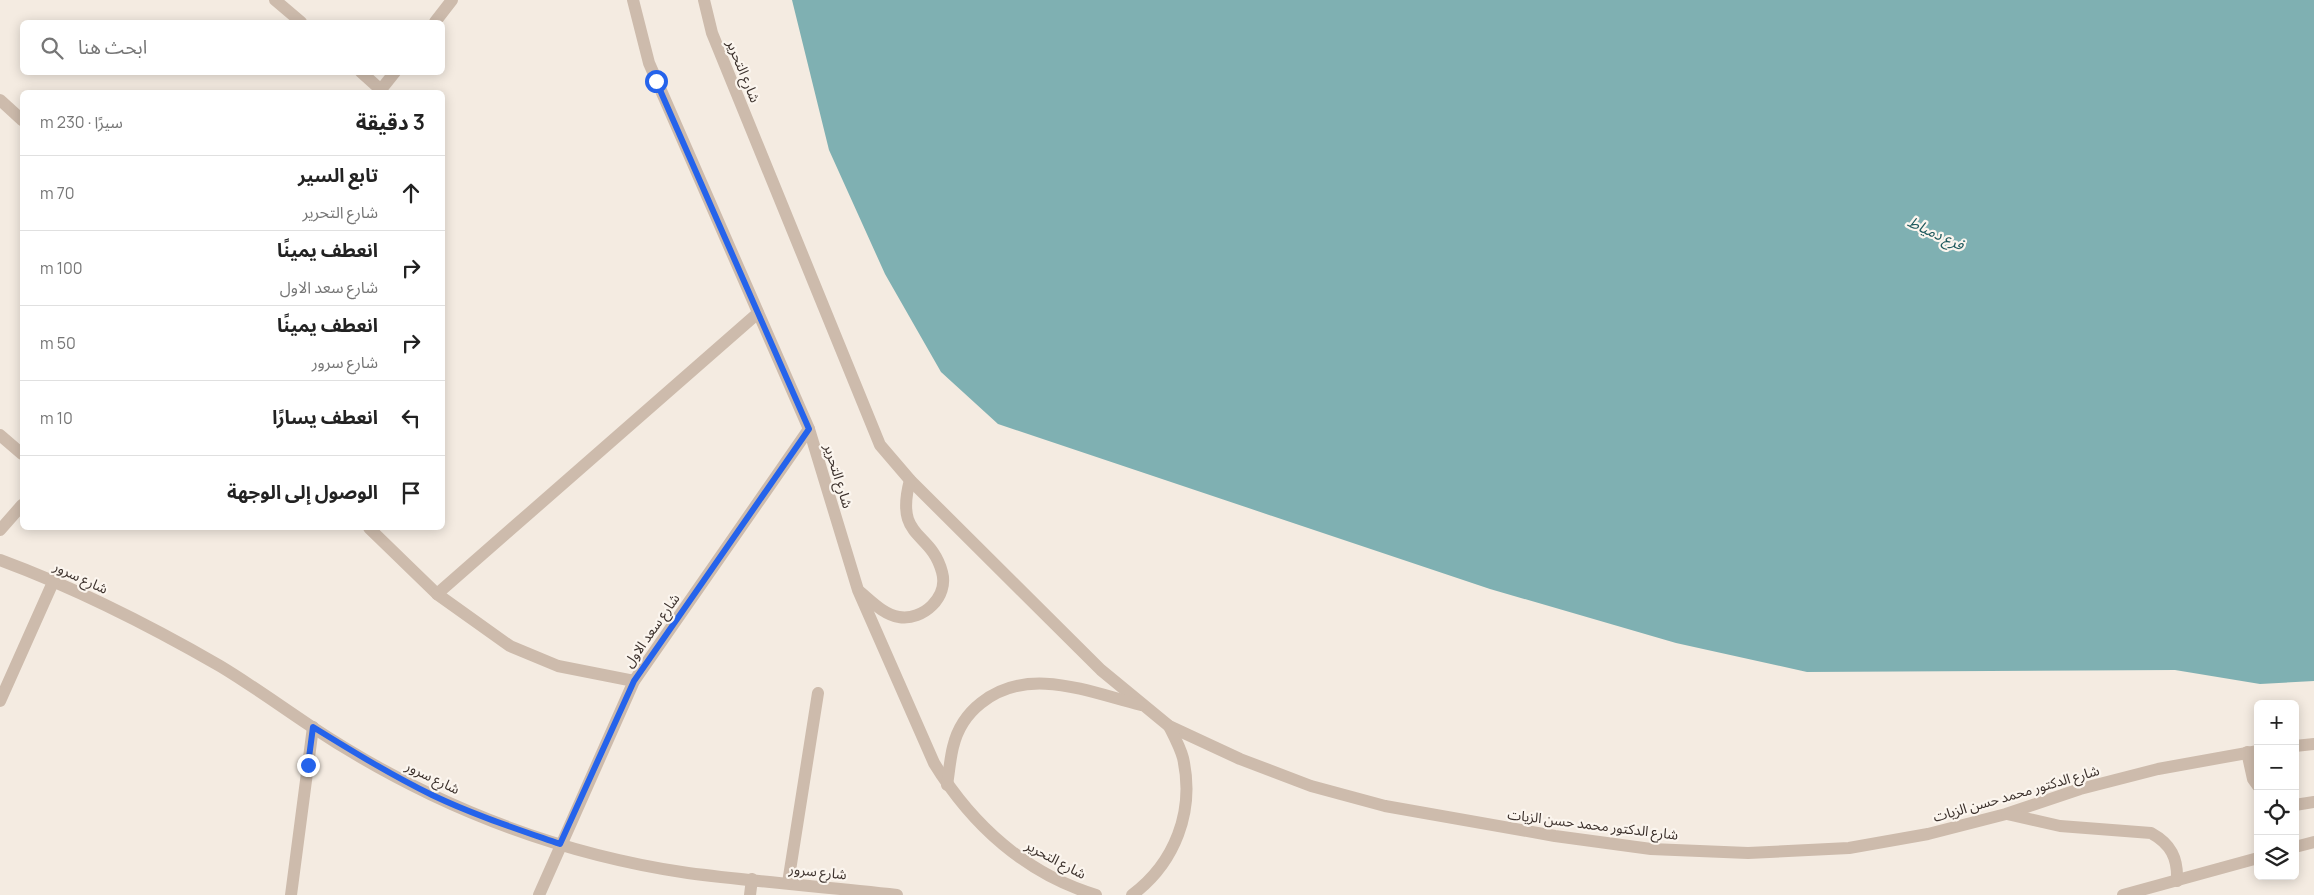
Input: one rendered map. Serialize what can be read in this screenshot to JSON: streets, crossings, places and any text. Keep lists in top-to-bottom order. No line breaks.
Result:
{"streets":{"street":["شارع التحرير","شارع سرور","شارع سعد الاول","شارع الدكتور محمد حسن الزيات"]},"crossings":[["شارع التحرير","شارع سعد الاول"],["شارع التحرير","شارع الدكتور محمد حسن الزيات"],["شارع سرور","شارع سعد الاول"]],"water":["فرع دمياط"],"page":{"search":"ابحث هنا","heading":["3 دقيقة","سيرًا · 230 m"],"list":[["تابع السير","شارع التحرير","70 m"],["انعطف يمينًا","شارع سعد الاول","100 m"],["انعطف يمينًا","شارع سرور","50 m"],["انعطف يسارًا","10 m"],"الوصول إلى الوجهة"],"map_buttons":["+","−"]}}
